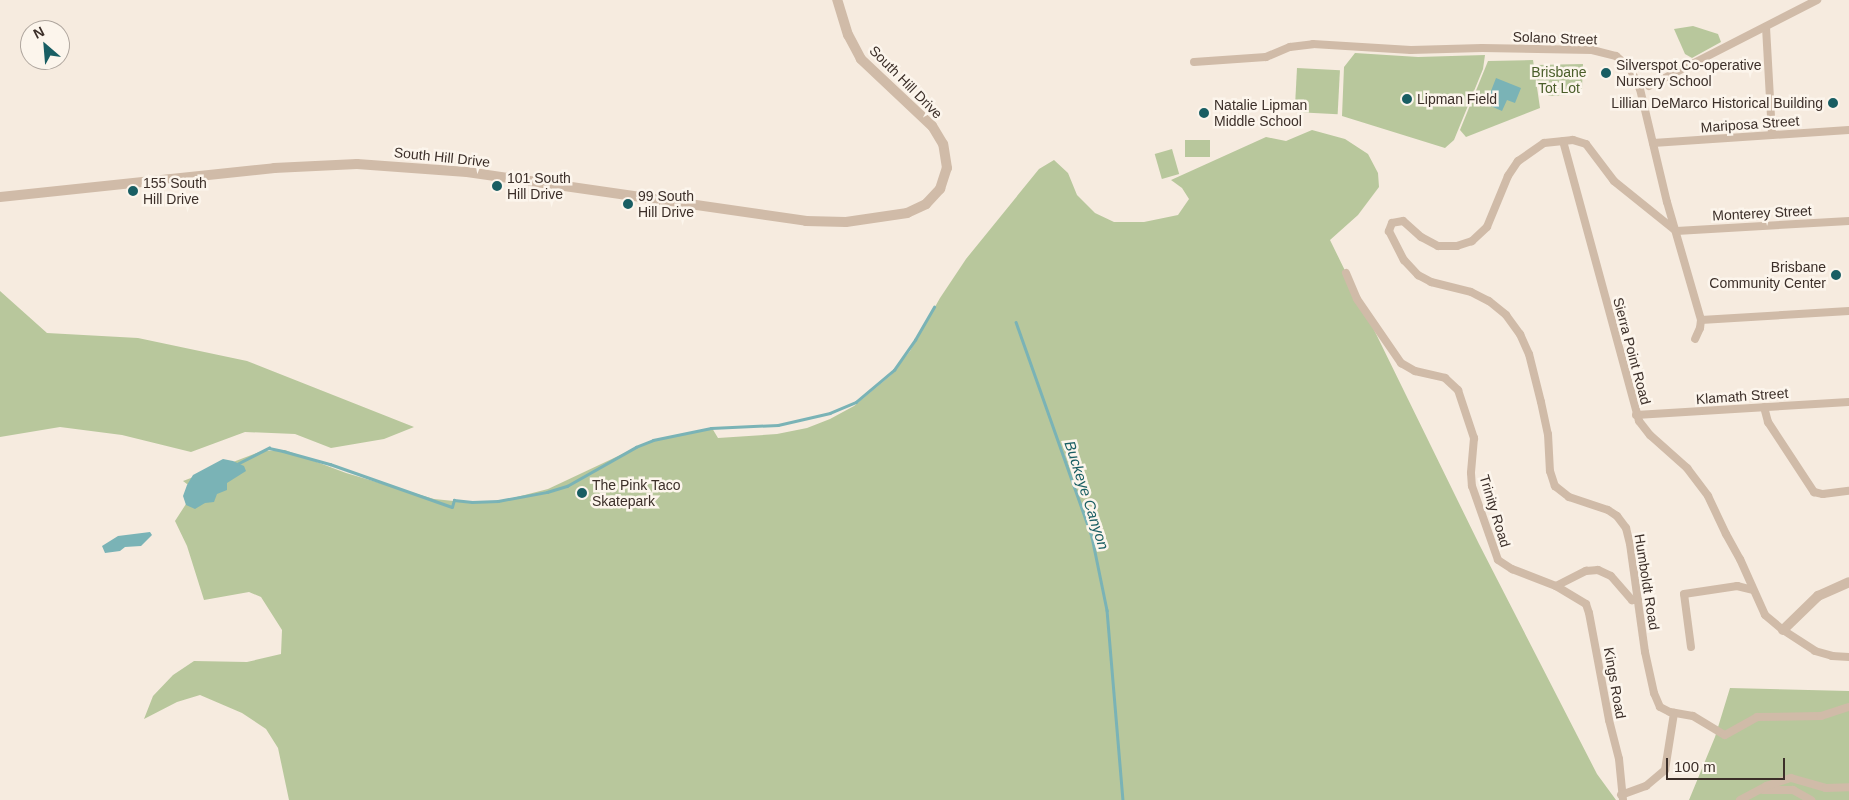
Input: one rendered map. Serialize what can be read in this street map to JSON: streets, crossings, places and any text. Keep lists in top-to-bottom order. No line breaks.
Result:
{"streets":{"street":["Solano Street","South Hill Drive","Mariposa Street","Monterey Street","Sierra Point Road","Klamath Street","Trinity Road","Humboldt Road","Kings Road"]},"crossings":[["Solano Street","Mariposa Street"],["Solano Street","Monterey Street"],["Solano Street","Humboldt Road"],["Monterey Street","Humboldt Road"],["Sierra Point Road","Klamath Street"],["Sierra Point Road","Humboldt Road"],["Trinity Road","Kings Road"]],"water":["Buckeye Canyon"],"parks":["Brisbane Tot Lot"],"places":["Silverspot Co-operative Nursery School","Lipman Field","Lillian DeMarco Historical Building","Natalie Lipman Middle School","101 South Hill Drive","155 South Hill Drive","99 South Hill Drive","Brisbane Community Center","The Pink Taco Skatepark"],"scale_bar":"100 m","north":"top left"}
